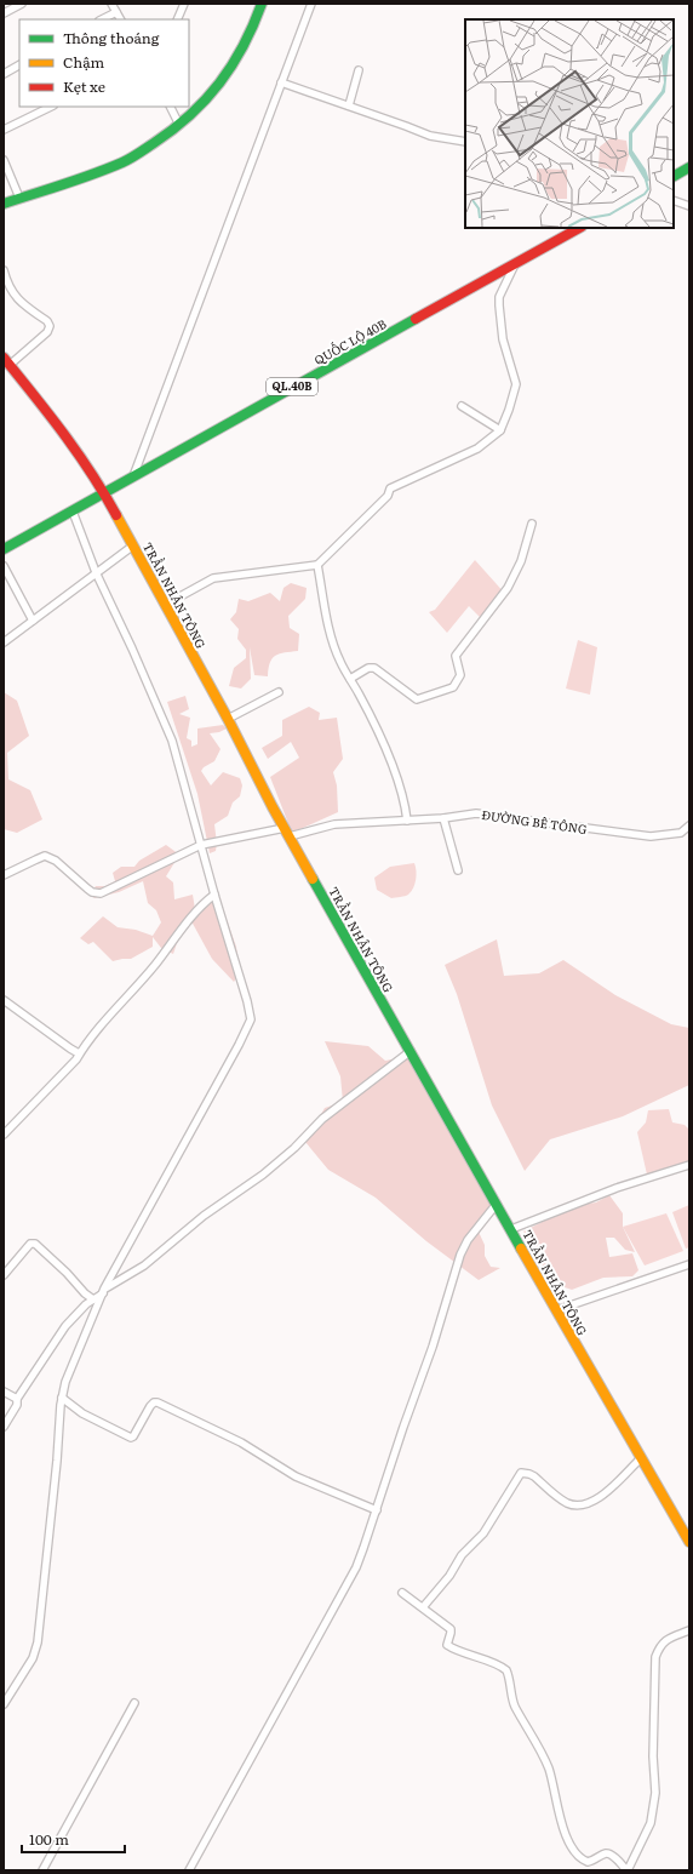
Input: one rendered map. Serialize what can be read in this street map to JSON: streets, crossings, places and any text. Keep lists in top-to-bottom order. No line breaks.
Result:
{"streets":{"main road":["QUỐC LỘ 40B","QL.40B","TRẦN NHÂN TÔNG"],"street":["ĐƯỜNG BÊ TÔNG"]},"crossings":[["QUỐC LỘ 40B","TRẦN NHÂN TÔNG"],["TRẦN NHÂN TÔNG","ĐƯỜNG BÊ TÔNG"]],"legend":["Thông thoáng","Chậm","Kẹt xe"],"scale_bar":"100 m"}
